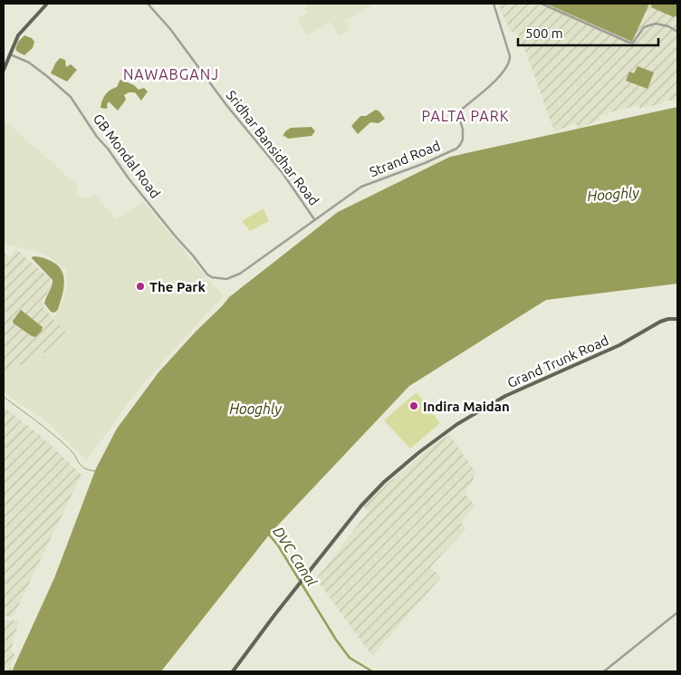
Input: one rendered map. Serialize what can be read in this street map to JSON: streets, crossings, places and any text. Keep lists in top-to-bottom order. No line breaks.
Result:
{"streets":{"main road":["Grand Trunk Road"],"street":["Sridhar Bansidhar Road","GB Mondal Road","Strand Road"]},"crossings":[["Sridhar Bansidhar Road","Strand Road"],["GB Mondal Road","Strand Road"]],"districts":["NAWABGANJ","PALTA PARK"],"water":["Hooghly","DVC Canal"],"places":["The Park","Indira Maidan"],"scale_bar":"500 m"}
